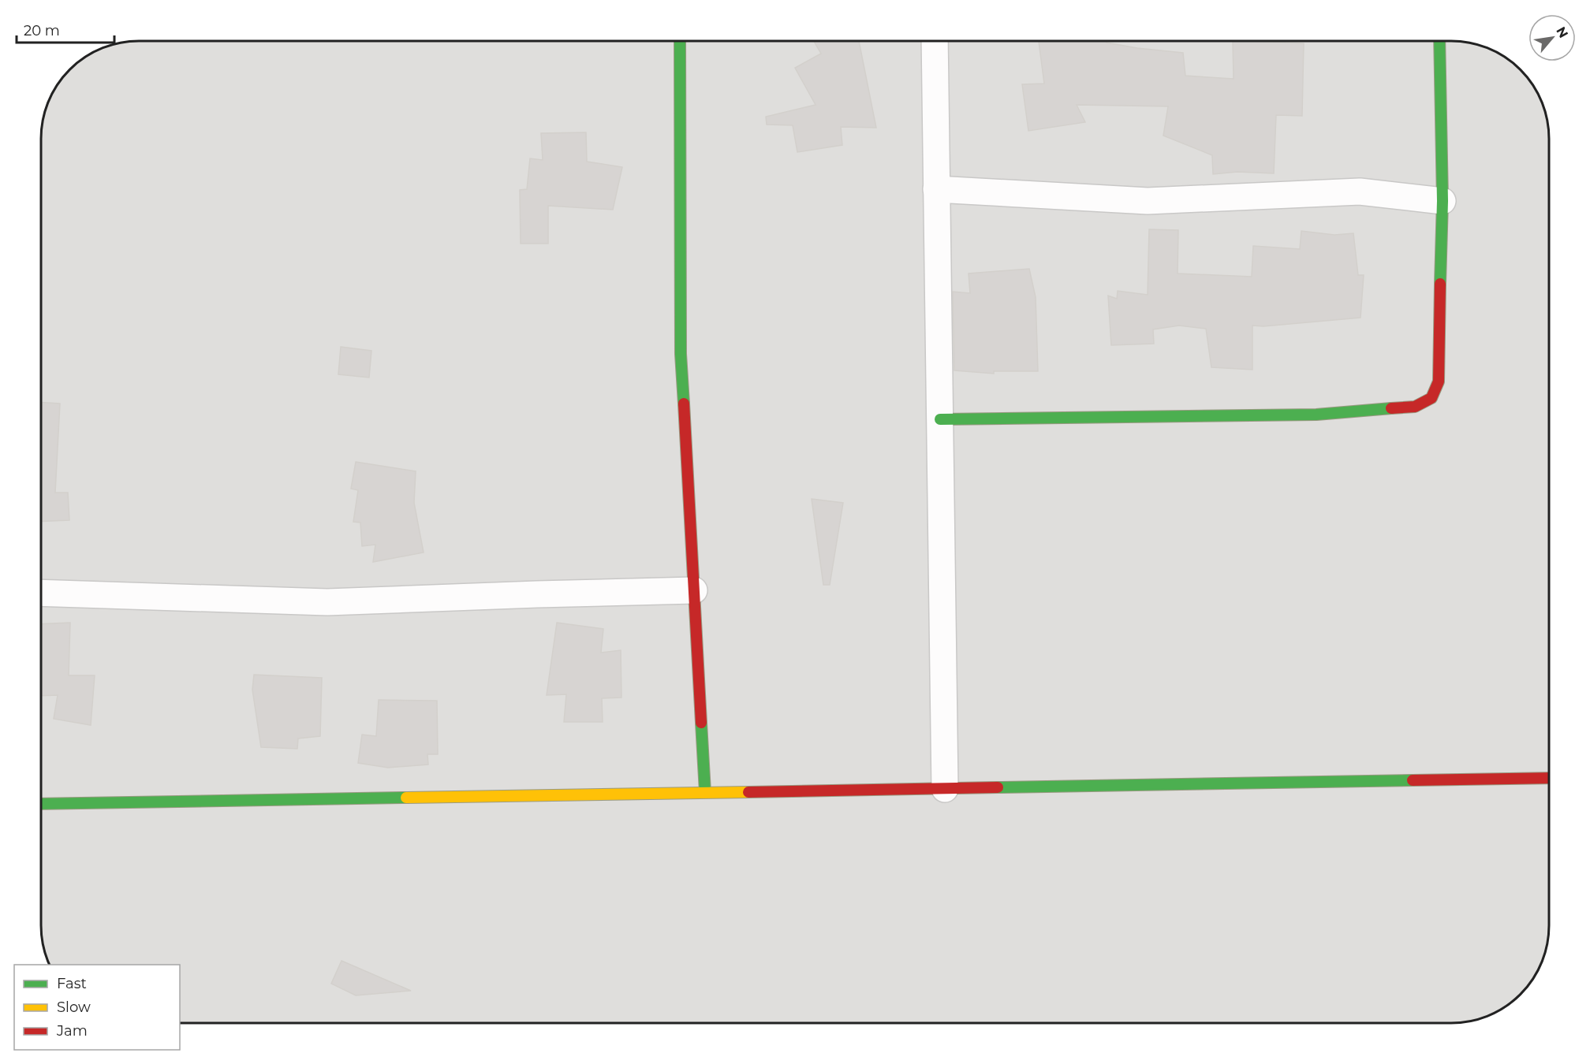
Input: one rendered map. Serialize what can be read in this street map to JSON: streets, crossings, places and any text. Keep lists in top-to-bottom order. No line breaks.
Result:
{"legend":["Fast","Slow","Jam"],"scale_bar":"20 m","north":"top right"}
